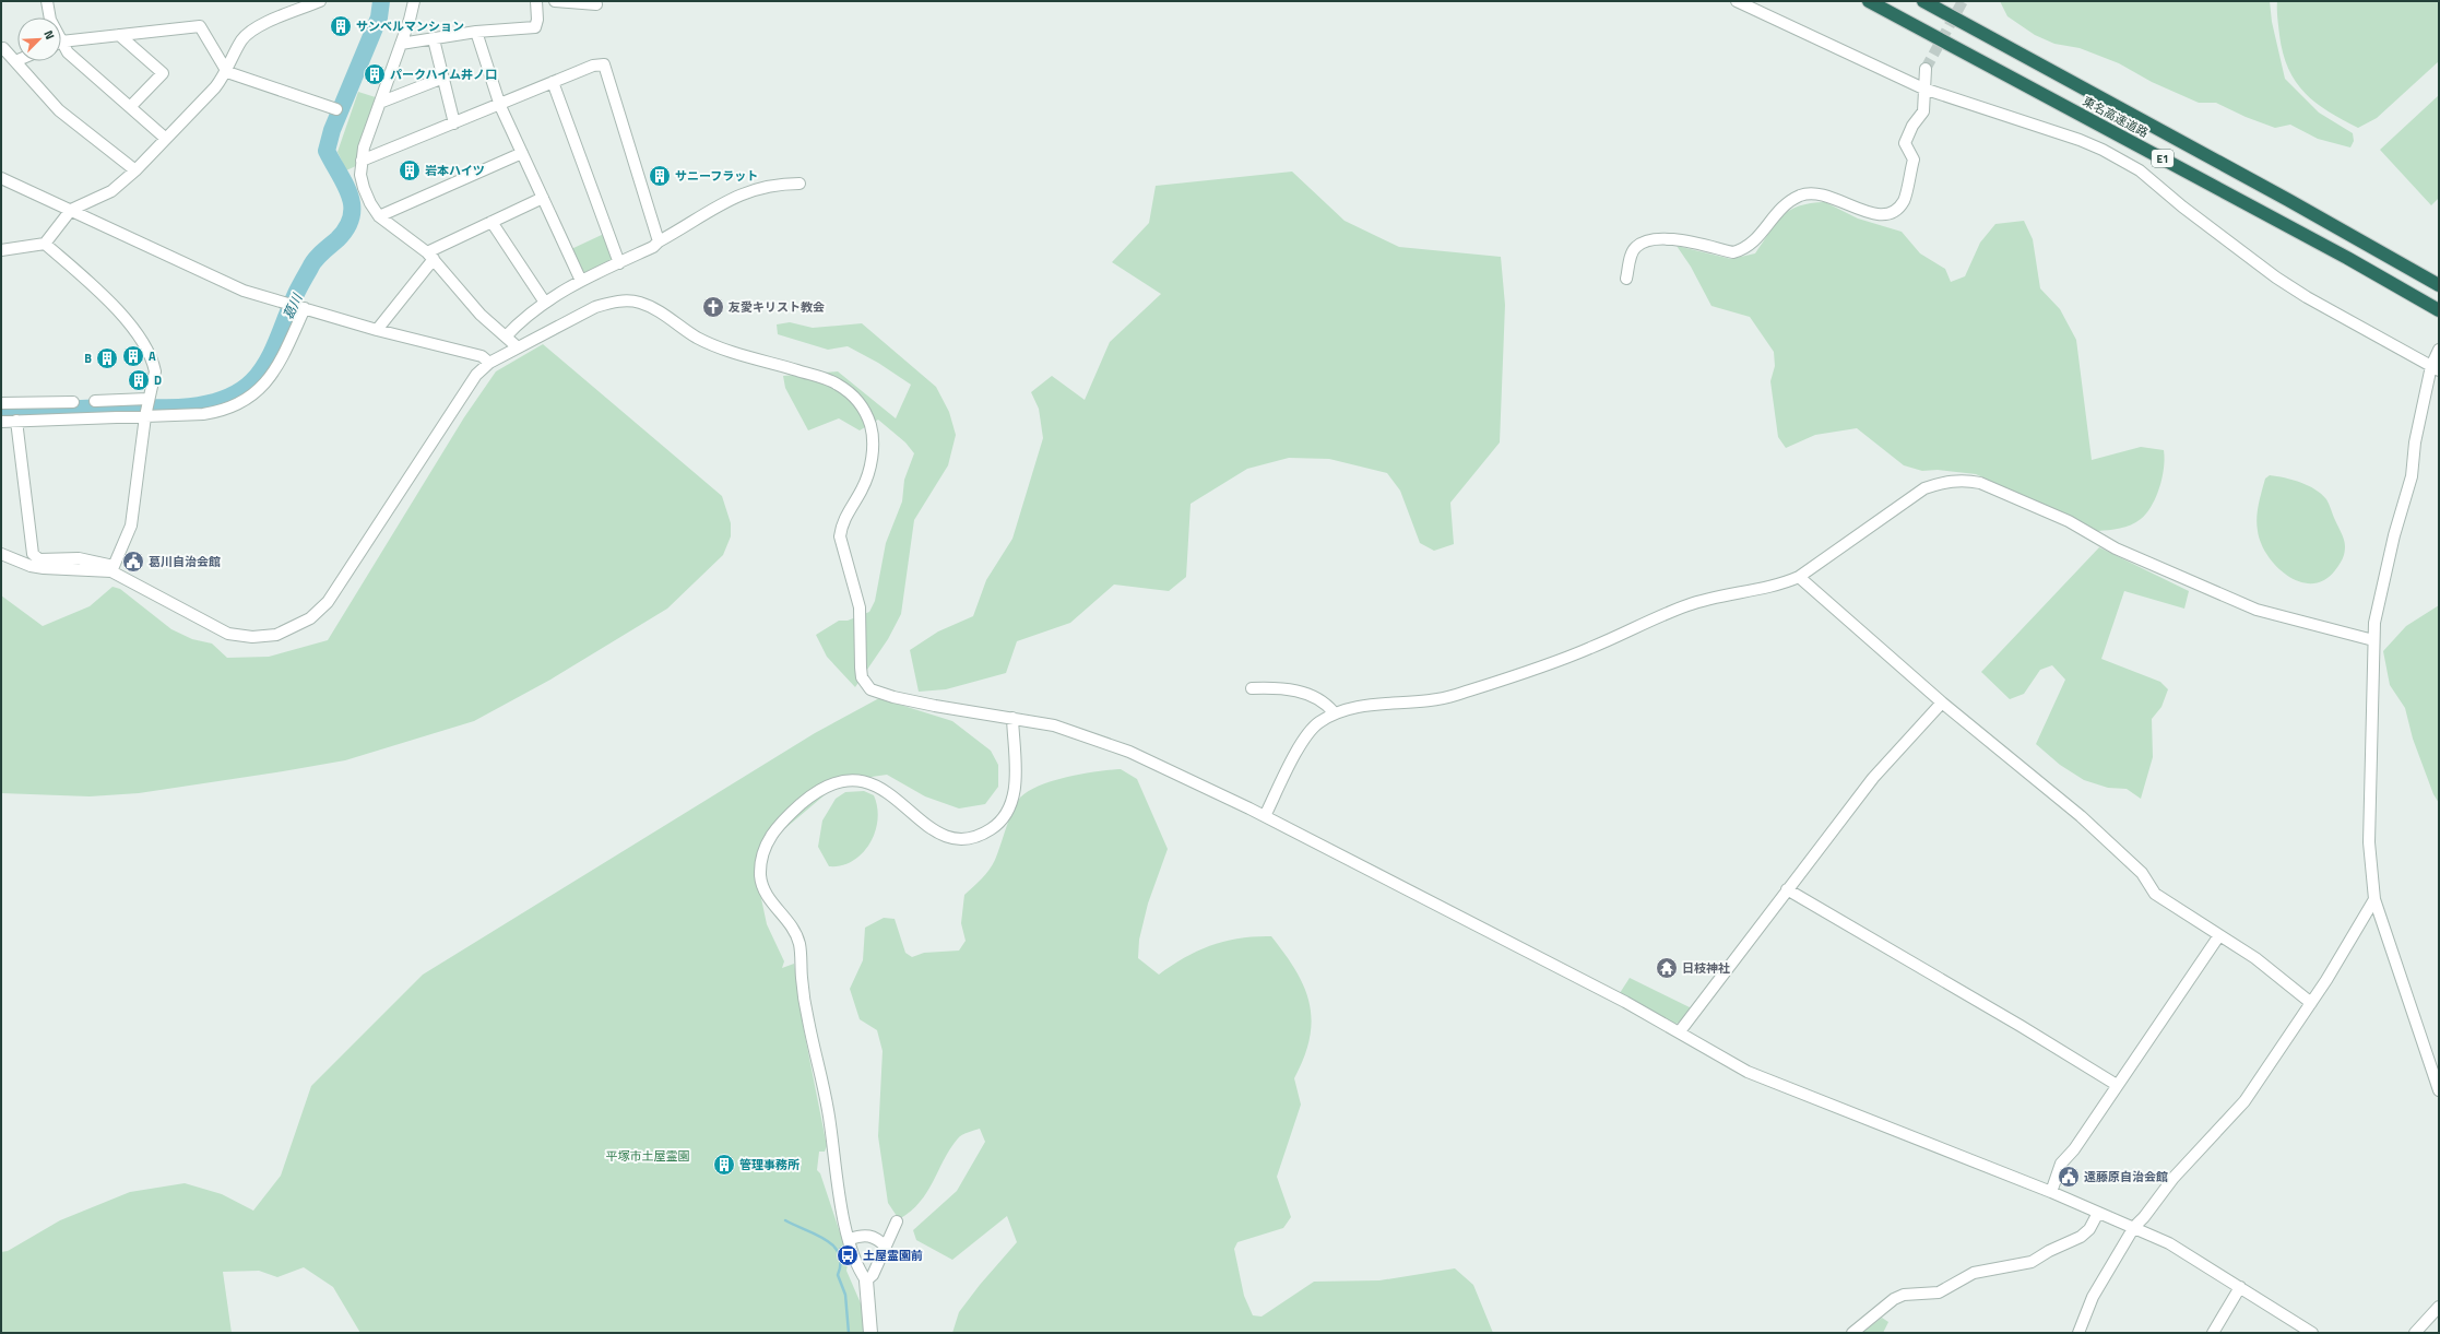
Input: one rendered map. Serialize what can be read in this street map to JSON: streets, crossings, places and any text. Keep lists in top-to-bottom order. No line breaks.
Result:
{"streets":{"highway":["東名高速道路","E1"]},"water":["葛川"],"parks":["平塚市土屋霊園"],"places":{"building":["サンベルマンション","パークハイム井ノ口","岩本ハイツ","サニーフラット","A","B","D","管理事務所"],"church":["友愛キリスト教会"],"public building":["葛川自治会館","遠藤原自治会館"],"temple":["日枝神社"],"bus stop":["土屋霊園前"]},"north":"top right"}
